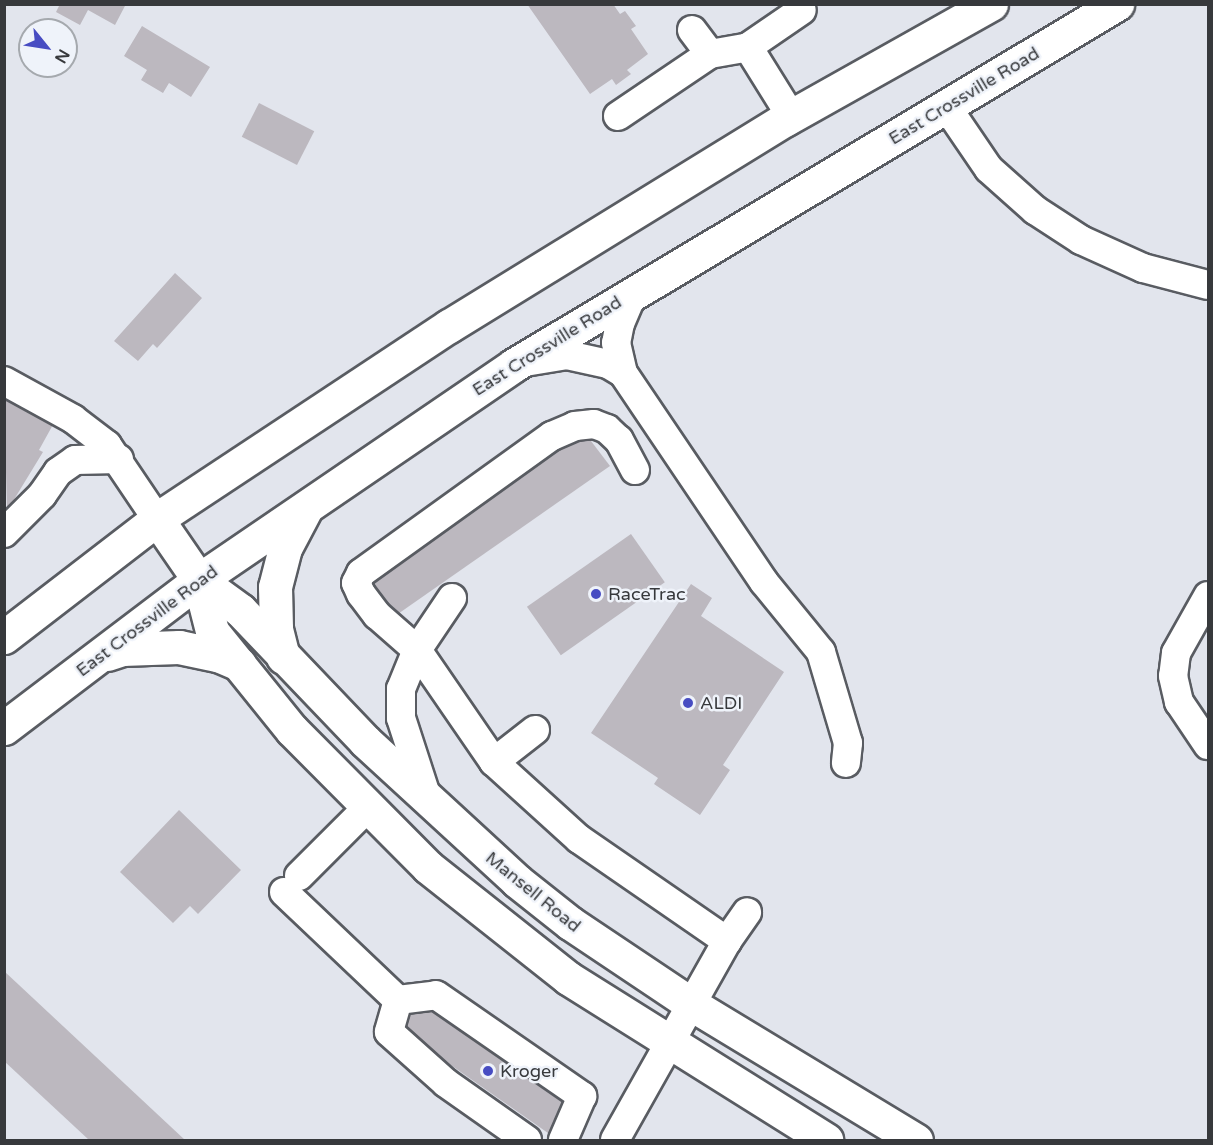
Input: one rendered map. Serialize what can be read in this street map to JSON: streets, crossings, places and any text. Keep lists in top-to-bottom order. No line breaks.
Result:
{"streets":{"main road":["East Crossville Road","Mansell Road"]},"crossings":[["East Crossville Road","Mansell Road"]],"places":["RaceTrac","ALDI","Kroger"],"north":"bottom right"}
